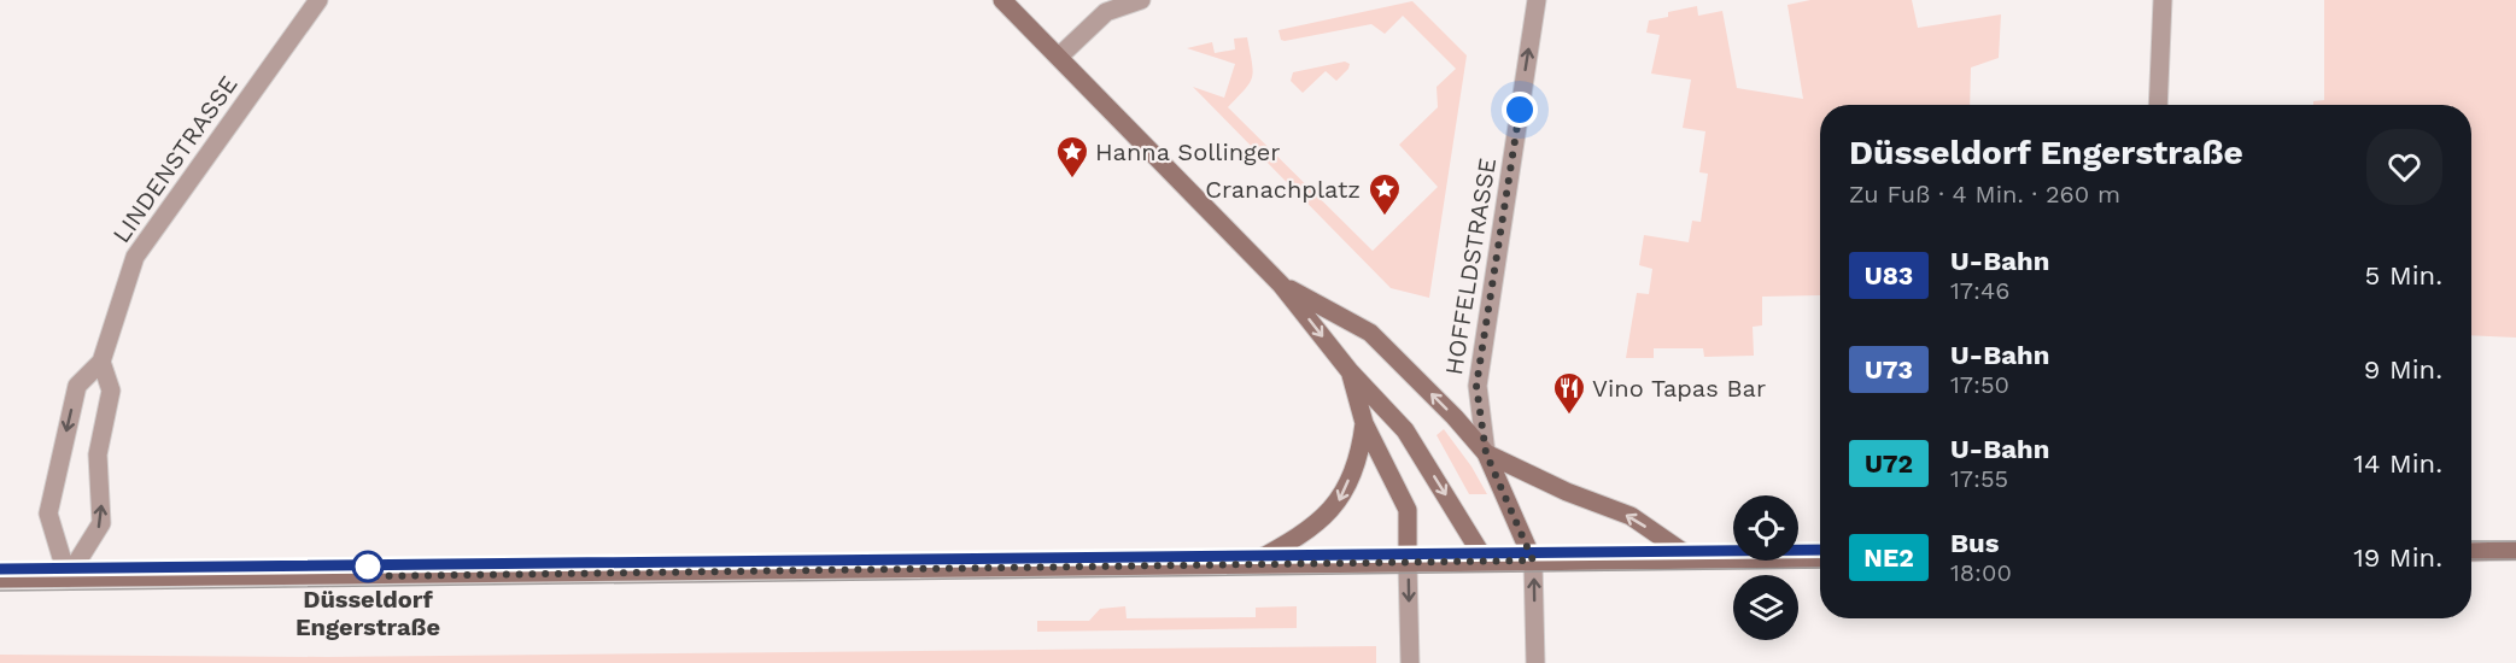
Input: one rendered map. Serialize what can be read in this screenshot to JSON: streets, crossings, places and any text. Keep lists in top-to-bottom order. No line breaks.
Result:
{"streets":{"street":["LINDENSTRASSE","HOFFELDSTRASSE"]},"one_way":["HOFFELDSTRASSE"],"places":{"place":["Hanna Sollinger","Cranachplatz"],"restaurant":["Vino Tapas Bar"],"other":["Düsseldorf Engerstraße"]},"lines":["metro line U83"],"page":{"heading":["Düsseldorf Engerstraße","Zu Fuß · 4 Min. · 260 m"],"list":[{"mark":"U83","name":"U-Bahn","note":"17:46","value":"5 Min."},{"mark":"U73","name":"U-Bahn","note":"17:50","value":"9 Min."},{"mark":"U72","name":"U-Bahn","note":"17:55","value":"14 Min."},{"mark":"NE2","name":"Bus","note":"18:00","value":"19 Min."}]}}
